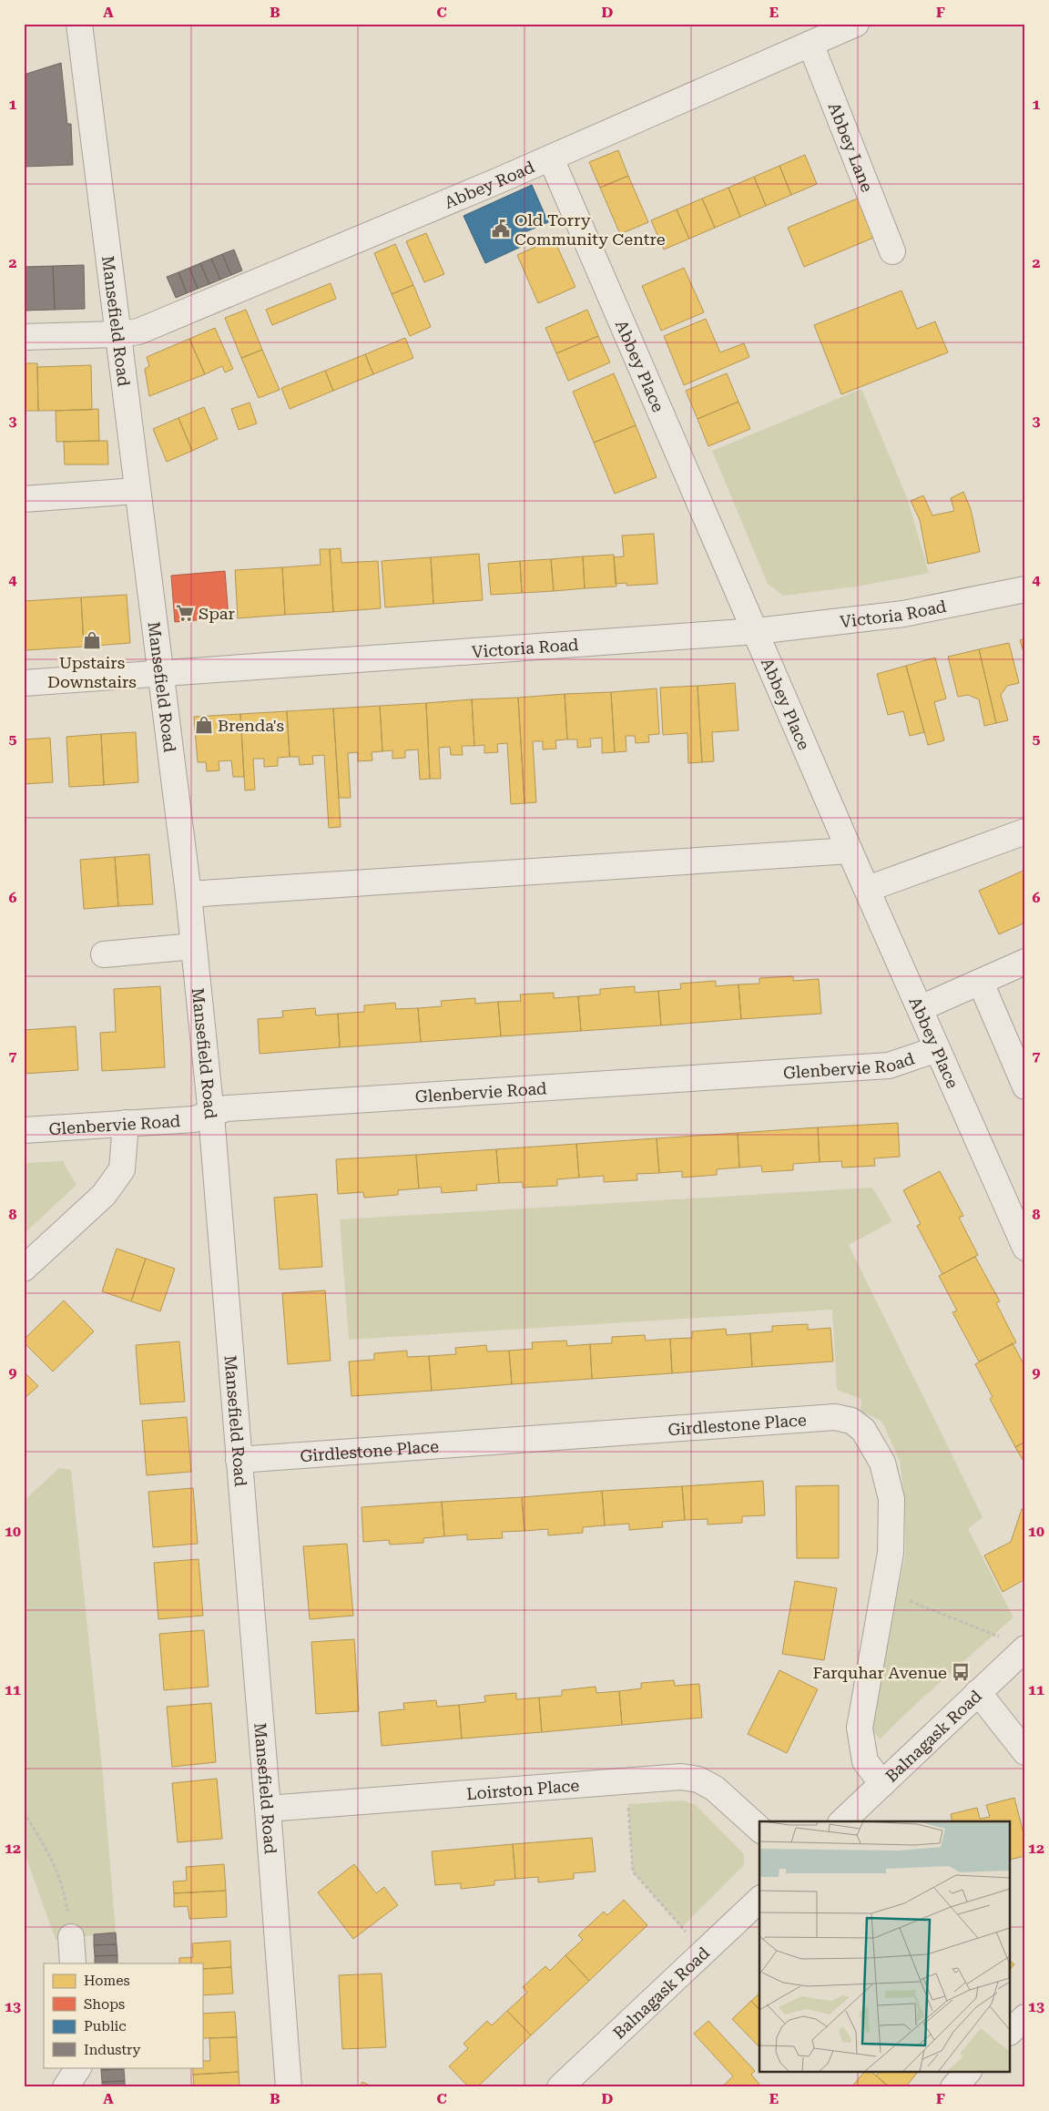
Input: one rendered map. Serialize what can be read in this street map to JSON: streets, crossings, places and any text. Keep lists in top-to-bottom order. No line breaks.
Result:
{"streets":{"street":["Abbey Lane","Abbey Road","Mansefield Road","Abbey Place","Victoria Road","Glenbervie Road","Girdlestone Place","Balnagask Road","Loirston Place"]},"crossings":[["Abbey Lane","Abbey Road"],["Abbey Road","Mansefield Road"],["Abbey Road","Abbey Place"],["Mansefield Road","Victoria Road"],["Mansefield Road","Glenbervie Road"],["Mansefield Road","Girdlestone Place"],["Mansefield Road","Loirston Place"],["Abbey Place","Victoria Road"],["Abbey Place","Glenbervie Road"],["Girdlestone Place","Balnagask Road"]],"places":{"public building":["Old Torry Community Centre"],"supermarket":["Spar"],"shop":["Upstairs Downstairs","Brenda's"],"bus stop":["Farquhar Avenue"]},"legend":["Homes","Shops","Public","Industry"],"grid":{"columns":["A","B","C","D","E","F"],"rows":["1","2","3","4","5","6","7","8","9","10","11","12","13"]}}
